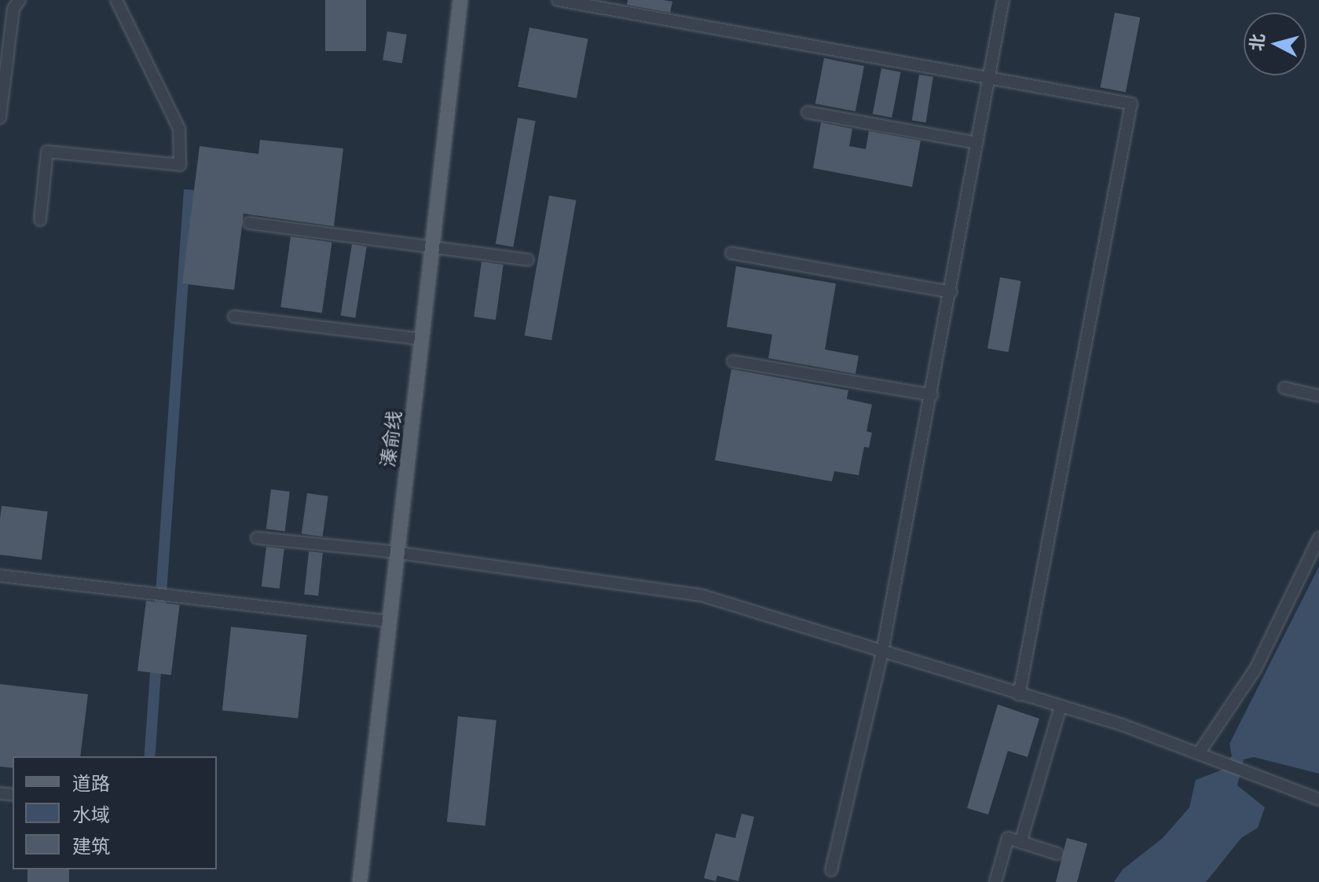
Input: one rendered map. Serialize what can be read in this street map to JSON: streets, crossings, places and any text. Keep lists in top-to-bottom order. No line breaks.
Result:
{"streets":{"main road":["溱俞线"]},"legend":["道路","水域","建筑"],"north":"left"}
